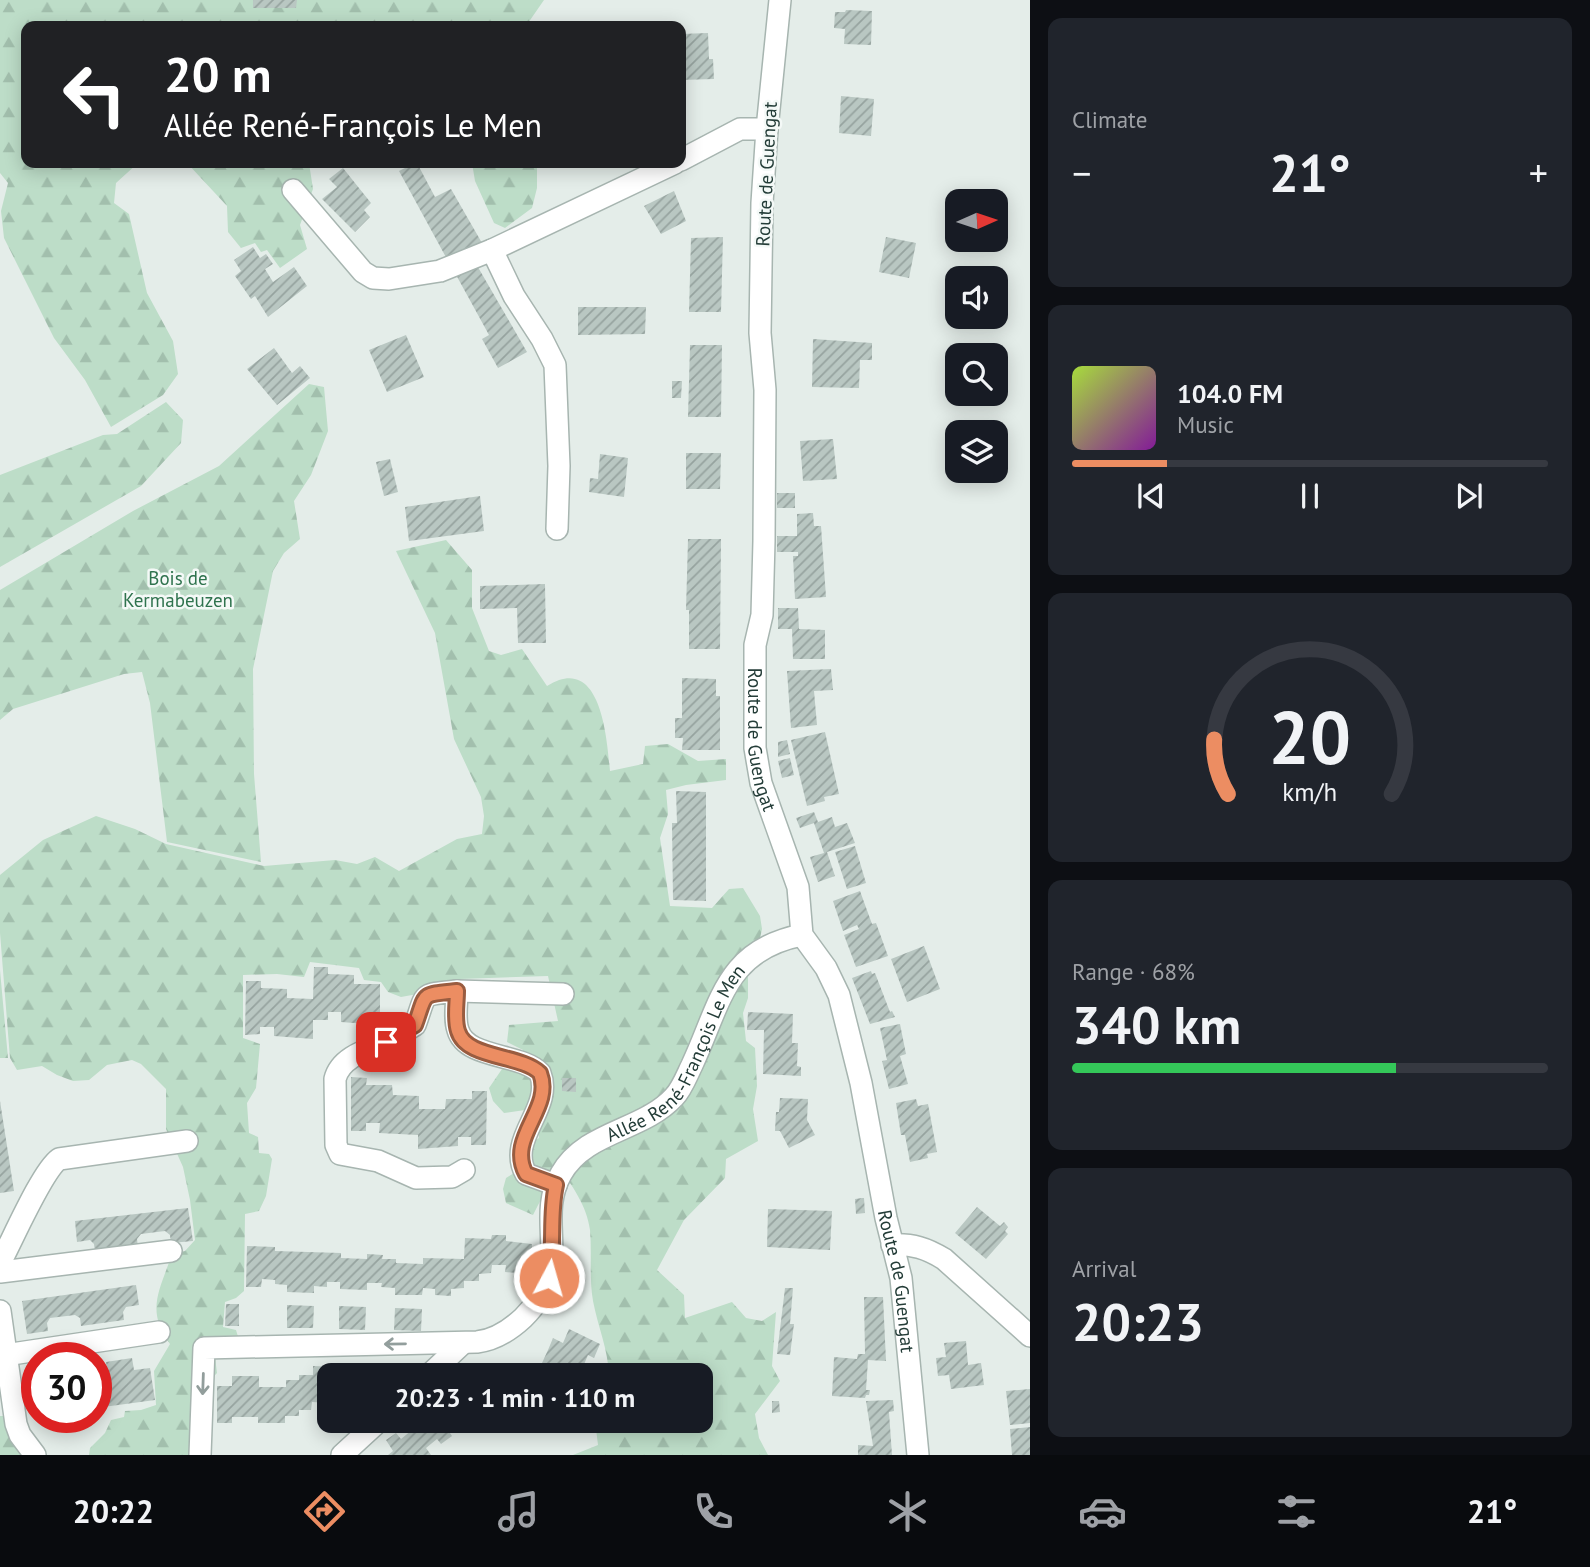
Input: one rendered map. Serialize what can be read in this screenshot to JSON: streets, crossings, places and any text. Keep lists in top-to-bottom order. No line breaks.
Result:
{"streets":{"street":["Route de Guengat","Allée René-François Le Men"]},"crossings":[["Route de Guengat","Allée René-François Le Men"]],"parks":["Bois de Kermabeuzen"],"north":"right","page":{"tile":["Climate",["Range · 68%","340 km"],["Arrival","20:23"]],"turn":["20 m","Allée René-François Le Men"],"heat":["−","21°","+"],"song":["104.0 FM","Music"],"limit":"30","trip":"20:23 · 1 min · 110 m","tabs":["20:22","21°"],"gauge":["20","km/h"]}}
